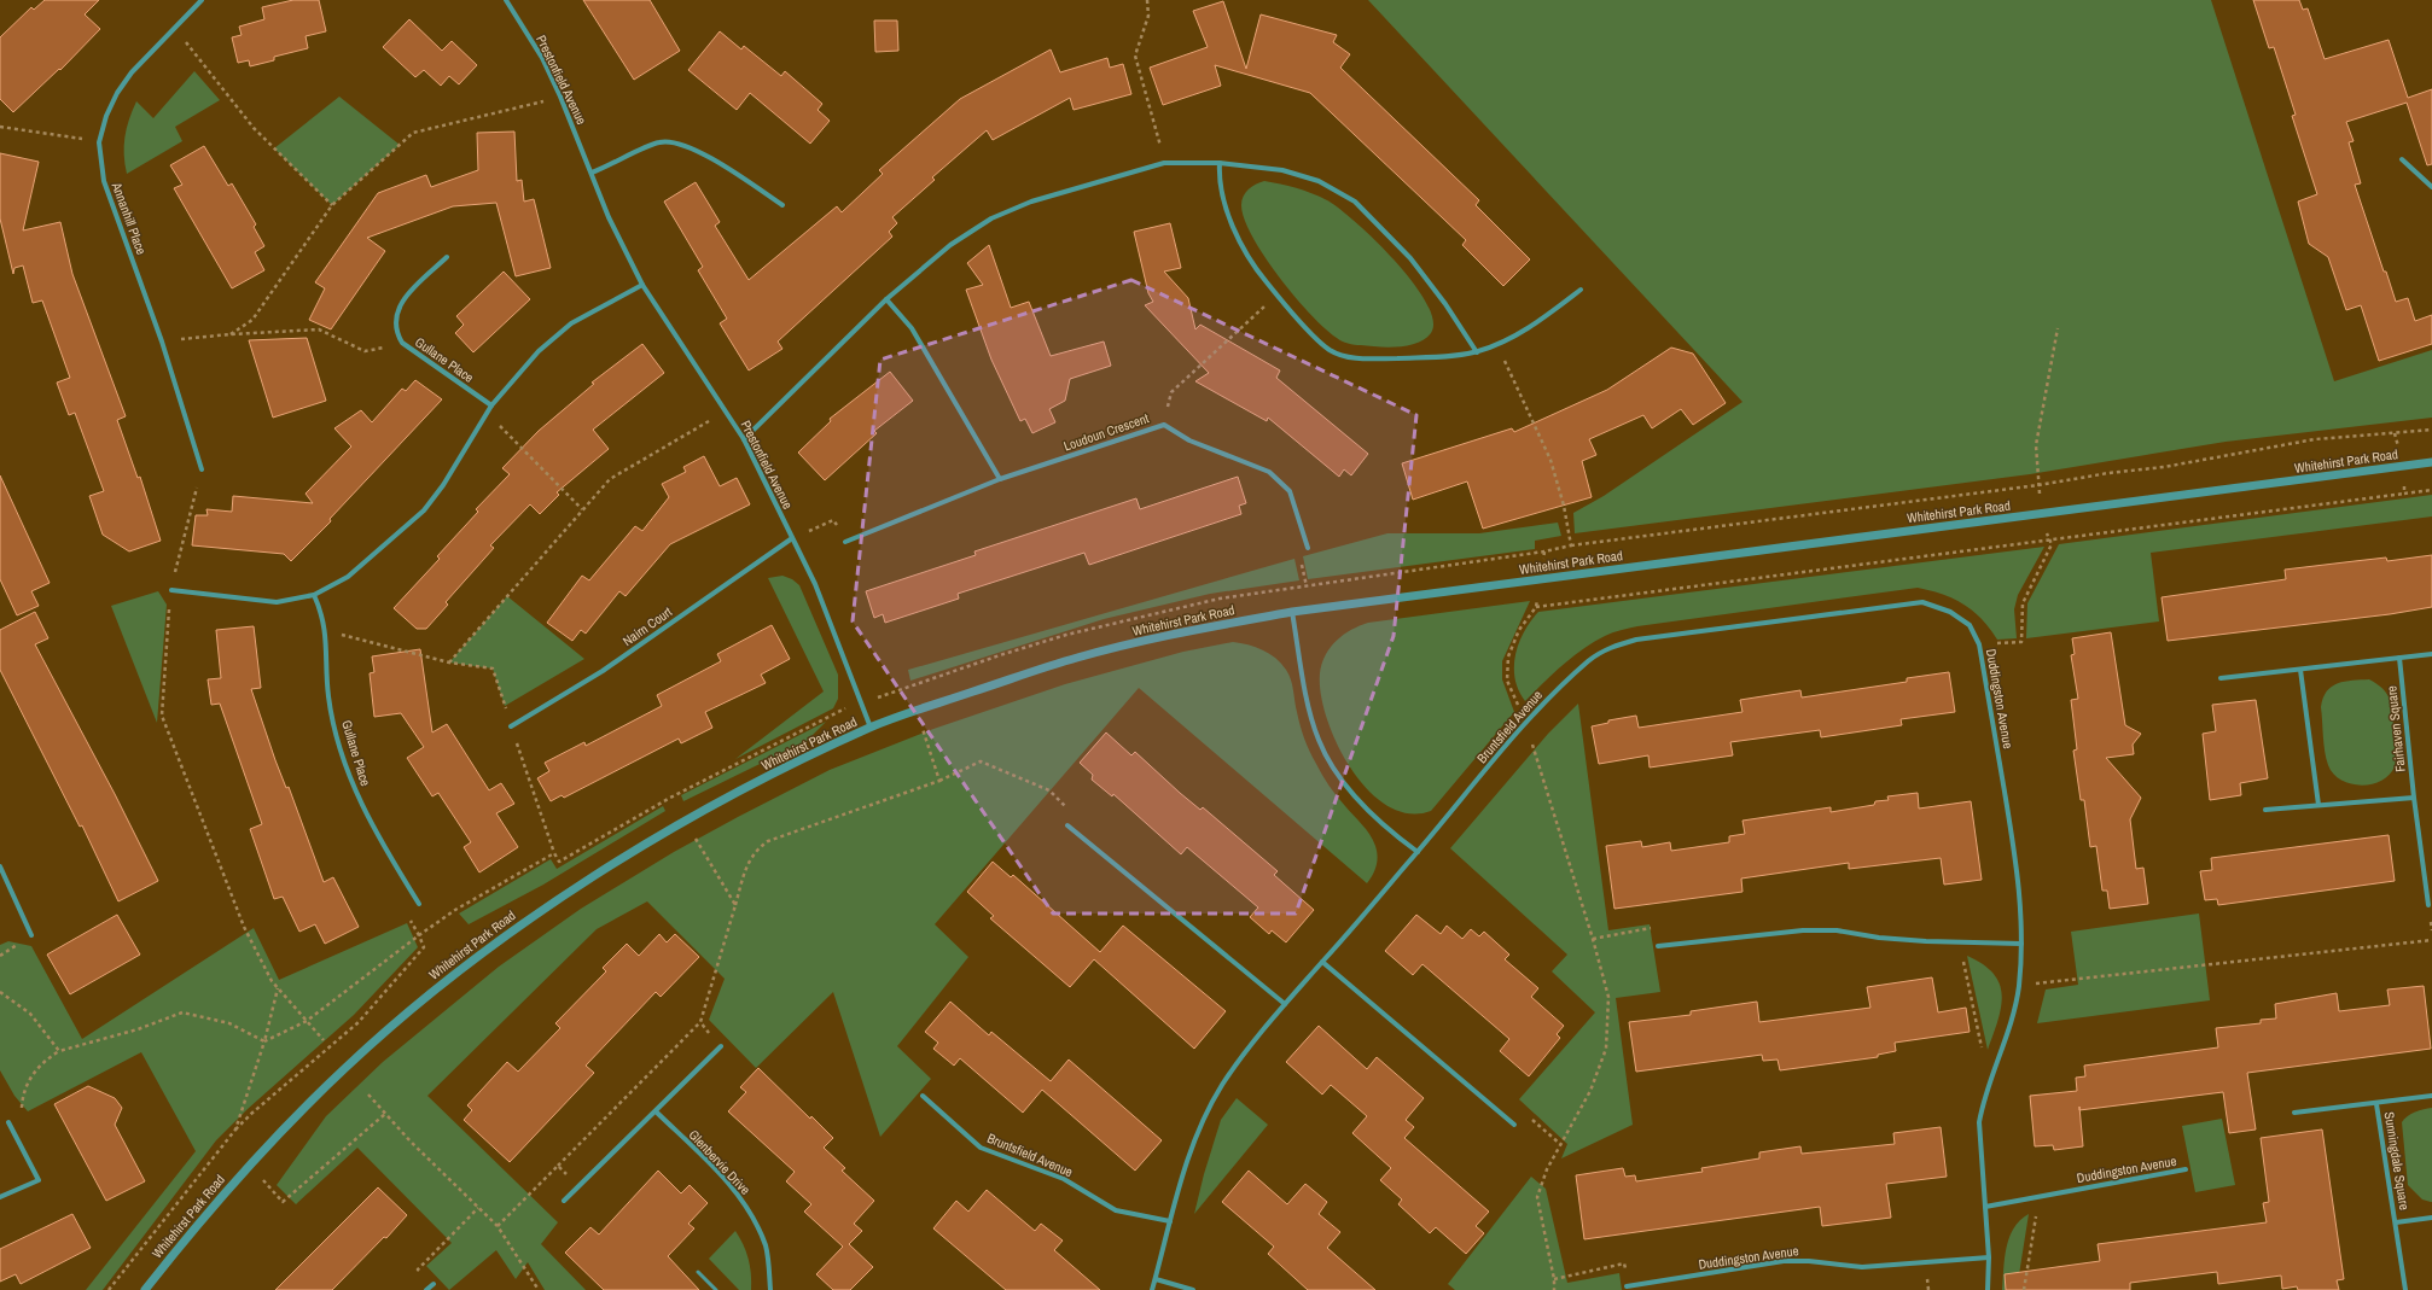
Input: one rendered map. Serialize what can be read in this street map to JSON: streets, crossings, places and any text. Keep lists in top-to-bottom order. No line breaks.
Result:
{"streets":{"street":["Prestonfield Avenue","Annanhill Place","Gullane Place","Loudoun Crescent","Whitehirst Park Road","Nairn Court","Duddingston Avenue","Bruntsfield Avenue","Fairhaven Square","Sunningdale Square","Glenbervie Drive"]},"crossings":[["Prestonfield Avenue","Whitehirst Park Road"],["Prestonfield Avenue","Nairn Court"],["Duddingston Avenue","Bruntsfield Avenue"]]}
